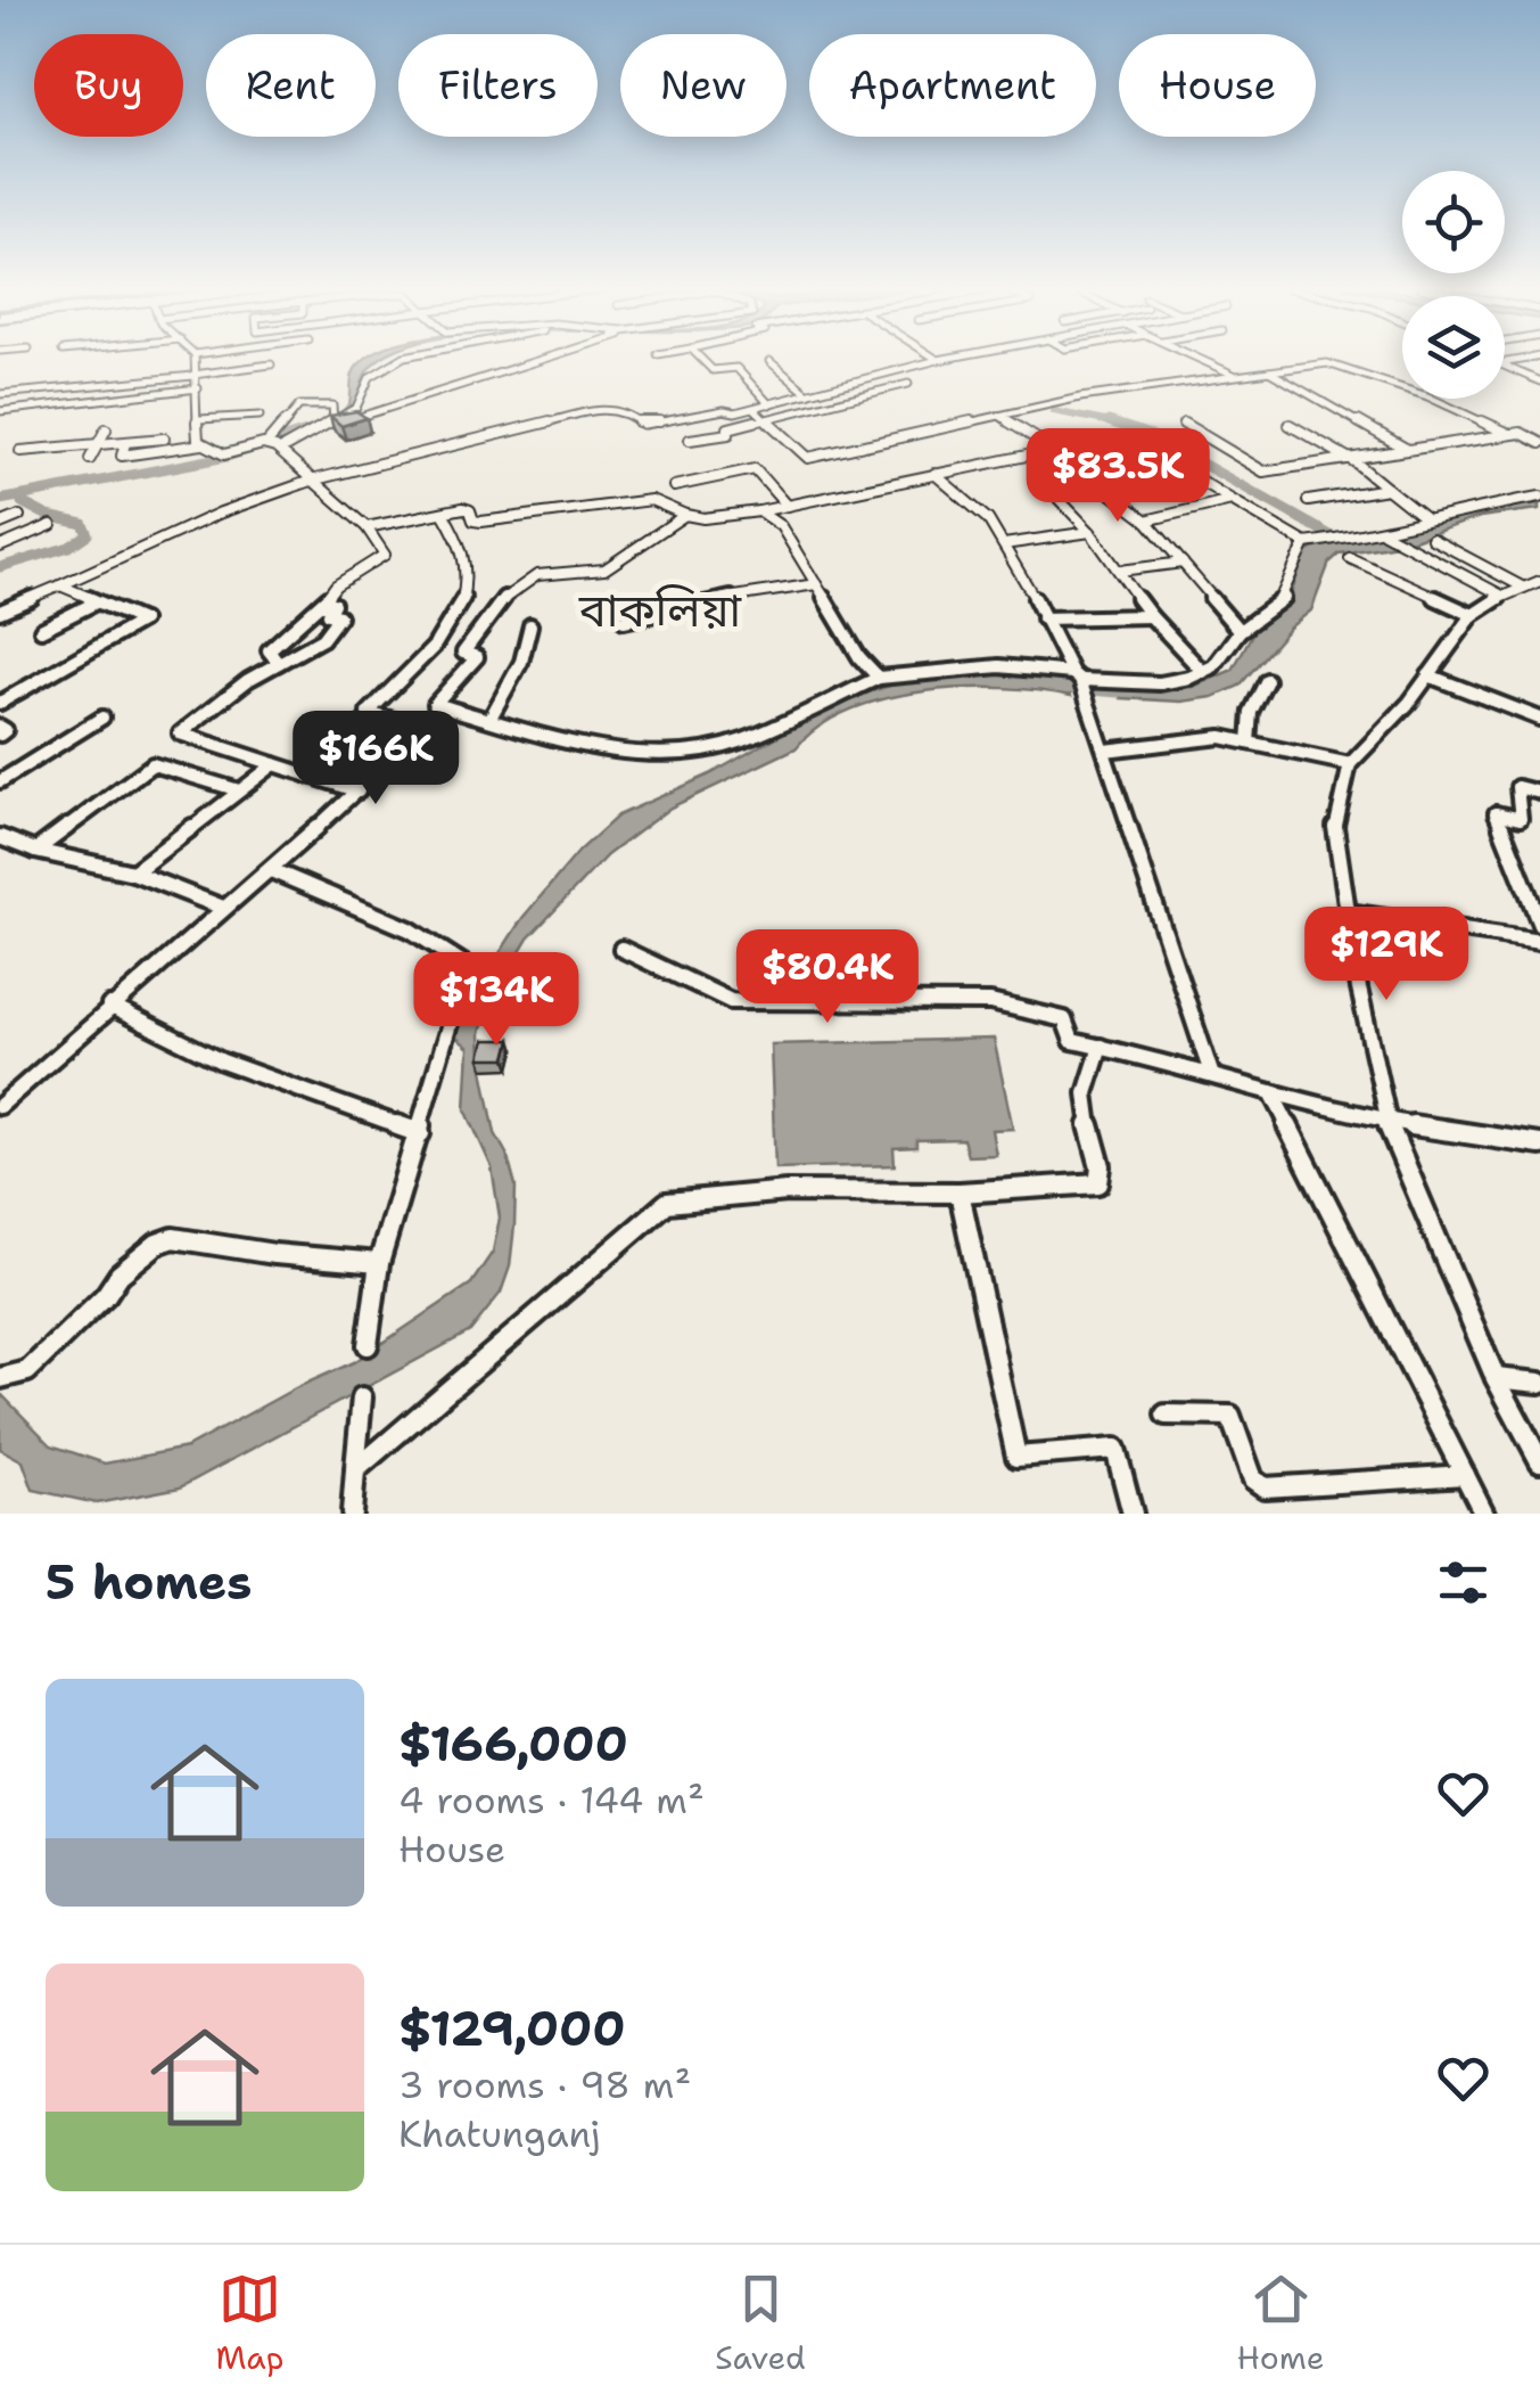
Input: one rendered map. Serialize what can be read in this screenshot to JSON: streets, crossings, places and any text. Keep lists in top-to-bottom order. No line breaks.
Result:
{"districts":["বাকলিয়া"],"page":{"chip":["Buy","Rent","Filters","New","Apartment","House"],"price":["$83.5K","$166K","$129K","$80.4K","$134K"],"heading":"5 homes","list":[{"name":"$166,000","note":"4 rooms · 144 m² · House"},{"name":"$129,000","note":"3 rooms · 98 m² · Khatunganj"}],"tabs":["Map","Saved","Home"]}}
